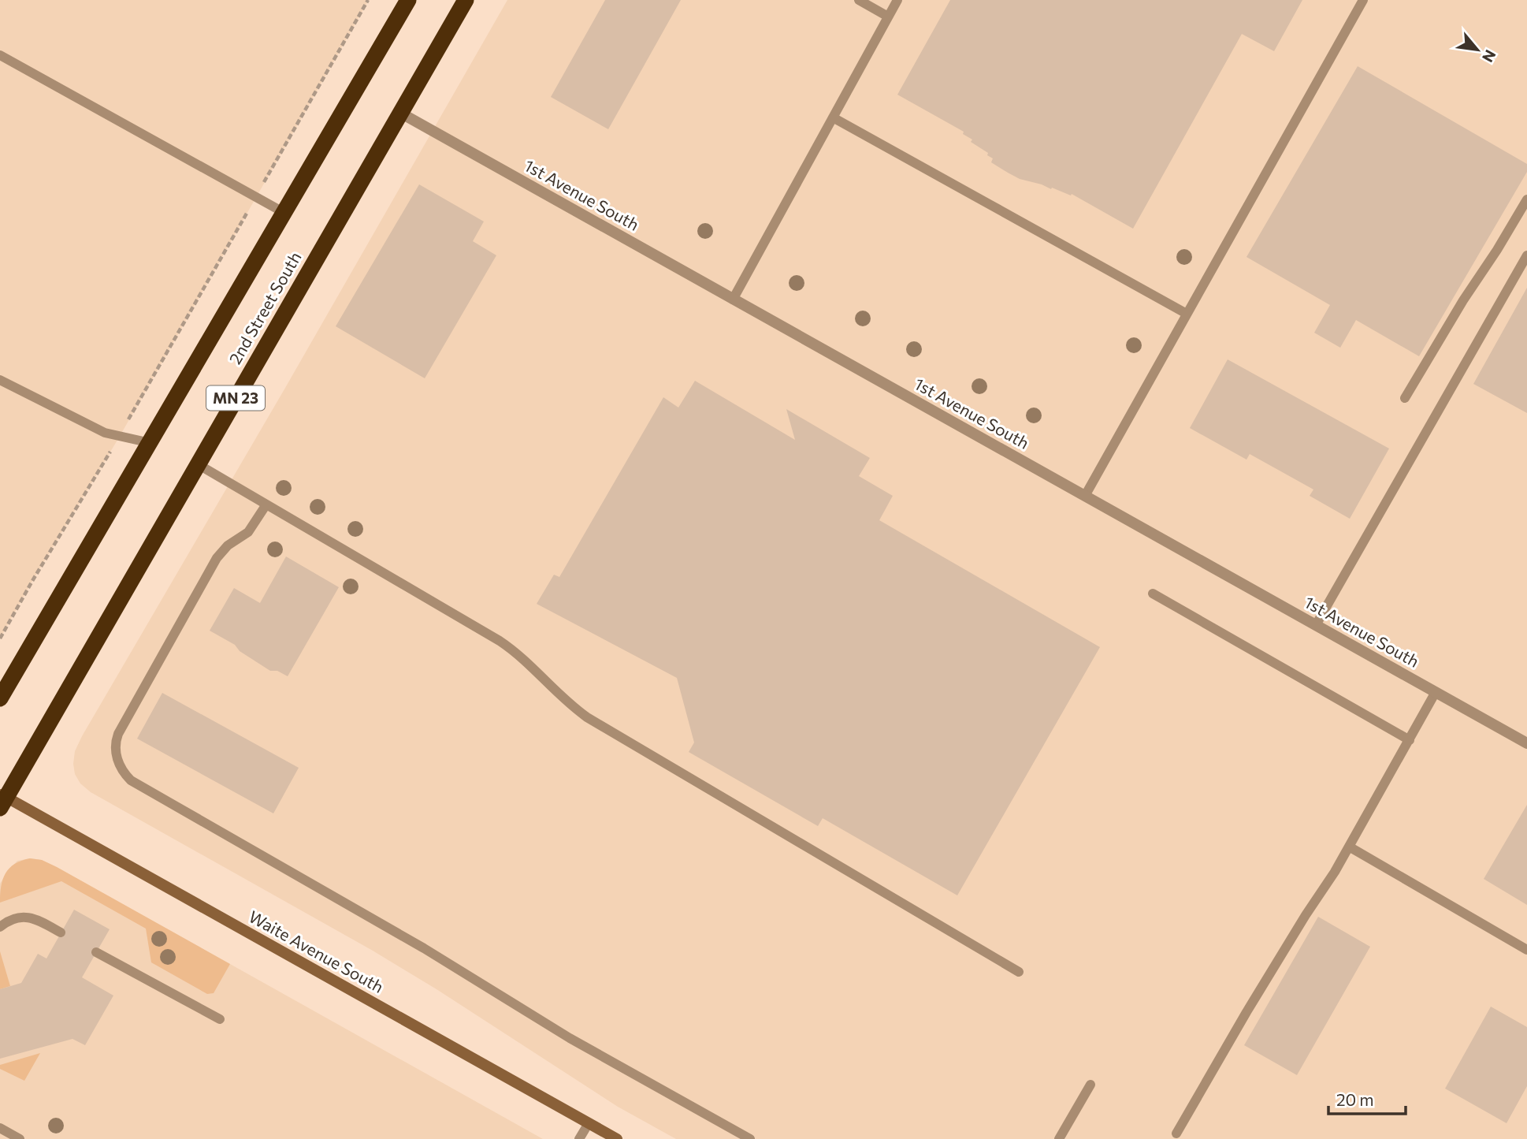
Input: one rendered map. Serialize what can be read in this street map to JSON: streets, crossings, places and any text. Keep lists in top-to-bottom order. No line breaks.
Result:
{"streets":{"highway":["2nd Street South","MN 23"],"street":["1st Avenue South","Waite Avenue South"]},"crossings":[["1st Avenue South","2nd Street South"],["2nd Street South","Waite Avenue South"]],"scale_bar":"20 m","north":"bottom right"}
